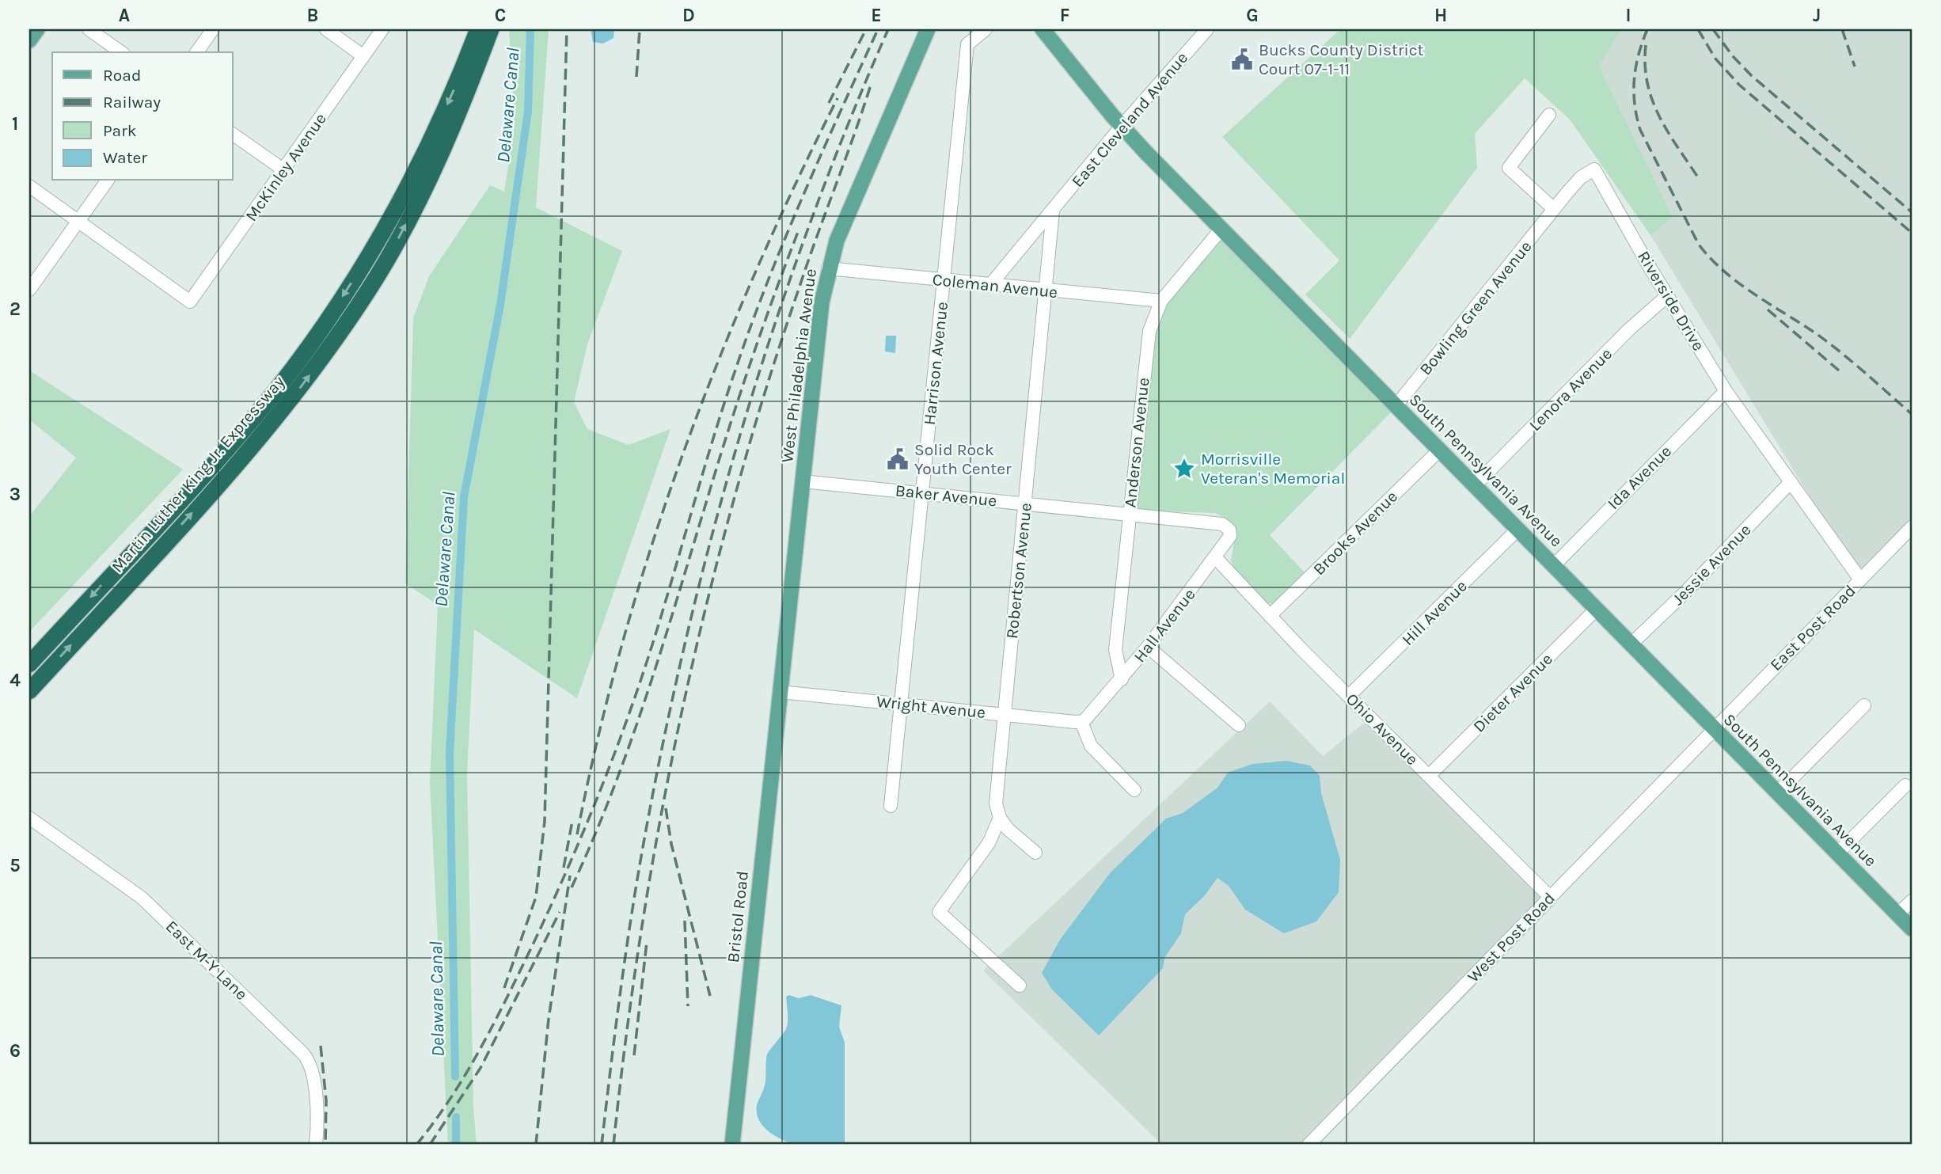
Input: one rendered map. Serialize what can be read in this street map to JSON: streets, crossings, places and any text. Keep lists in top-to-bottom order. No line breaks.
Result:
{"streets":{"highway":["Martin Luther King Jr. Expressway"],"main road":["West Philadelphia Avenue","South Pennsylvania Avenue","Bristol Road"],"street":["East Cleveland Avenue","McKinley Avenue","Coleman Avenue","Riverside Drive","Bowling Green Avenue","Harrison Avenue","Lenora Avenue","Anderson Avenue","Ida Avenue","Baker Avenue","Brooks Avenue","Jessie Avenue","Robertson Avenue","Hill Avenue","Hall Avenue","East Post Road","Dieter Avenue","Wright Avenue","Ohio Avenue","West Post Road","East M-Y Lane"]},"crossings":[["East Cleveland Avenue","Coleman Avenue"],["East Cleveland Avenue","South Pennsylvania Avenue"],["East Cleveland Avenue","Robertson Avenue"],["Coleman Avenue","Harrison Avenue"],["Coleman Avenue","West Philadelphia Avenue"],["Coleman Avenue","Anderson Avenue"],["Coleman Avenue","Robertson Avenue"],["Riverside Drive","Bowling Green Avenue"],["Riverside Drive","Lenora Avenue"],["Riverside Drive","Ida Avenue"],["Riverside Drive","Jessie Avenue"],["Riverside Drive","East Post Road"],["Bowling Green Avenue","South Pennsylvania Avenue"],["Harrison Avenue","Baker Avenue"],["Harrison Avenue","Wright Avenue"],["West Philadelphia Avenue","Baker Avenue"],["West Philadelphia Avenue","Wright Avenue"],["West Philadelphia Avenue","Bristol Road"],["Lenora Avenue","South Pennsylvania Avenue"],["Anderson Avenue","South Pennsylvania Avenue"],["Anderson Avenue","Baker Avenue"],["Anderson Avenue","Hall Avenue"],["South Pennsylvania Avenue","Ida Avenue"],["South Pennsylvania Avenue","Brooks Avenue"],["South Pennsylvania Avenue","Jessie Avenue"],["South Pennsylvania Avenue","Hill Avenue"],["South Pennsylvania Avenue","East Post Road"],["South Pennsylvania Avenue","Dieter Avenue"],["South Pennsylvania Avenue","West Post Road"],["Baker Avenue","Robertson Avenue"],["Baker Avenue","Hall Avenue"],["Brooks Avenue","Ohio Avenue"],["Robertson Avenue","Wright Avenue"],["Hill Avenue","Ohio Avenue"],["Hall Avenue","Wright Avenue"],["Hall Avenue","Ohio Avenue"],["East Post Road","West Post Road"],["Dieter Avenue","Ohio Avenue"],["Wright Avenue","Bristol Road"],["Ohio Avenue","West Post Road"]],"water":["Delaware Canal"],"places":{"public building":["Bucks County District Court 07-1-11","Solid Rock Youth Center"],"place":["Morrisville Veteran's Memorial"]},"legend":["Road","Railway","Park","Water"],"grid":{"columns":["A","B","C","D","E","F","G","H","I","J"],"rows":["1","2","3","4","5","6"]}}
